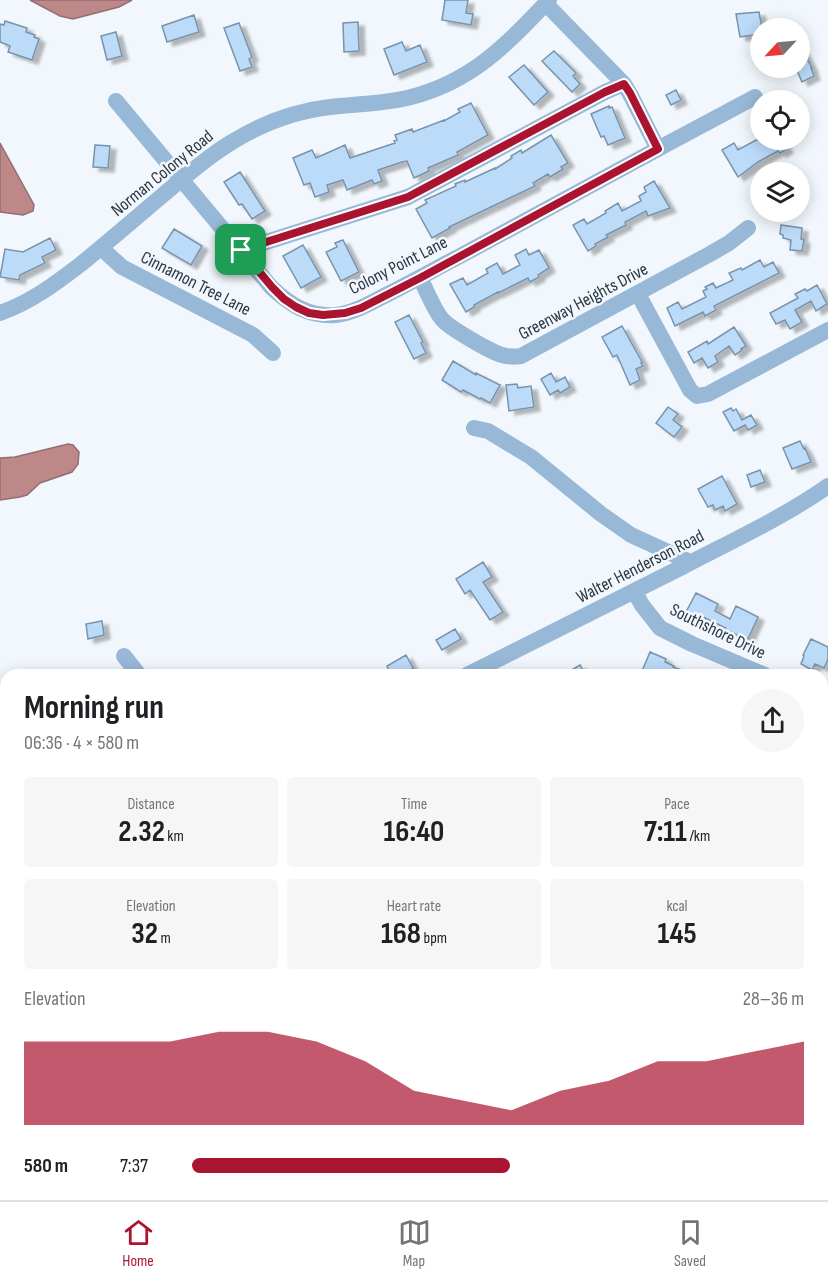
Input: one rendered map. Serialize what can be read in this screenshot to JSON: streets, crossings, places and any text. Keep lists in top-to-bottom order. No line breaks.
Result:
{"streets":{"street":["Norman Colony Road","Colony Point Lane","Cinnamon Tree Lane","Greenway Heights Drive","Walter Henderson Road","Southshore Drive"]},"crossings":[["Norman Colony Road","Colony Point Lane"],["Norman Colony Road","Cinnamon Tree Lane"],["Colony Point Lane","Greenway Heights Drive"],["Walter Henderson Road","Southshore Drive"]],"north":"bottom left","page":{"heading":["Morning run","06:36 · 4 × 580 m"],"stats":[["Distance","2.32 km"],["Time","16:40"],["Pace","7:11 /km"],["Elevation","32 m"],["Heart rate","168 bpm"],["kcal","145"]],"chart":["Elevation","28–36 m"],"list":[{"name":"580 m","note":"7:37"}],"tabs":["Home","Map","Saved"]}}
